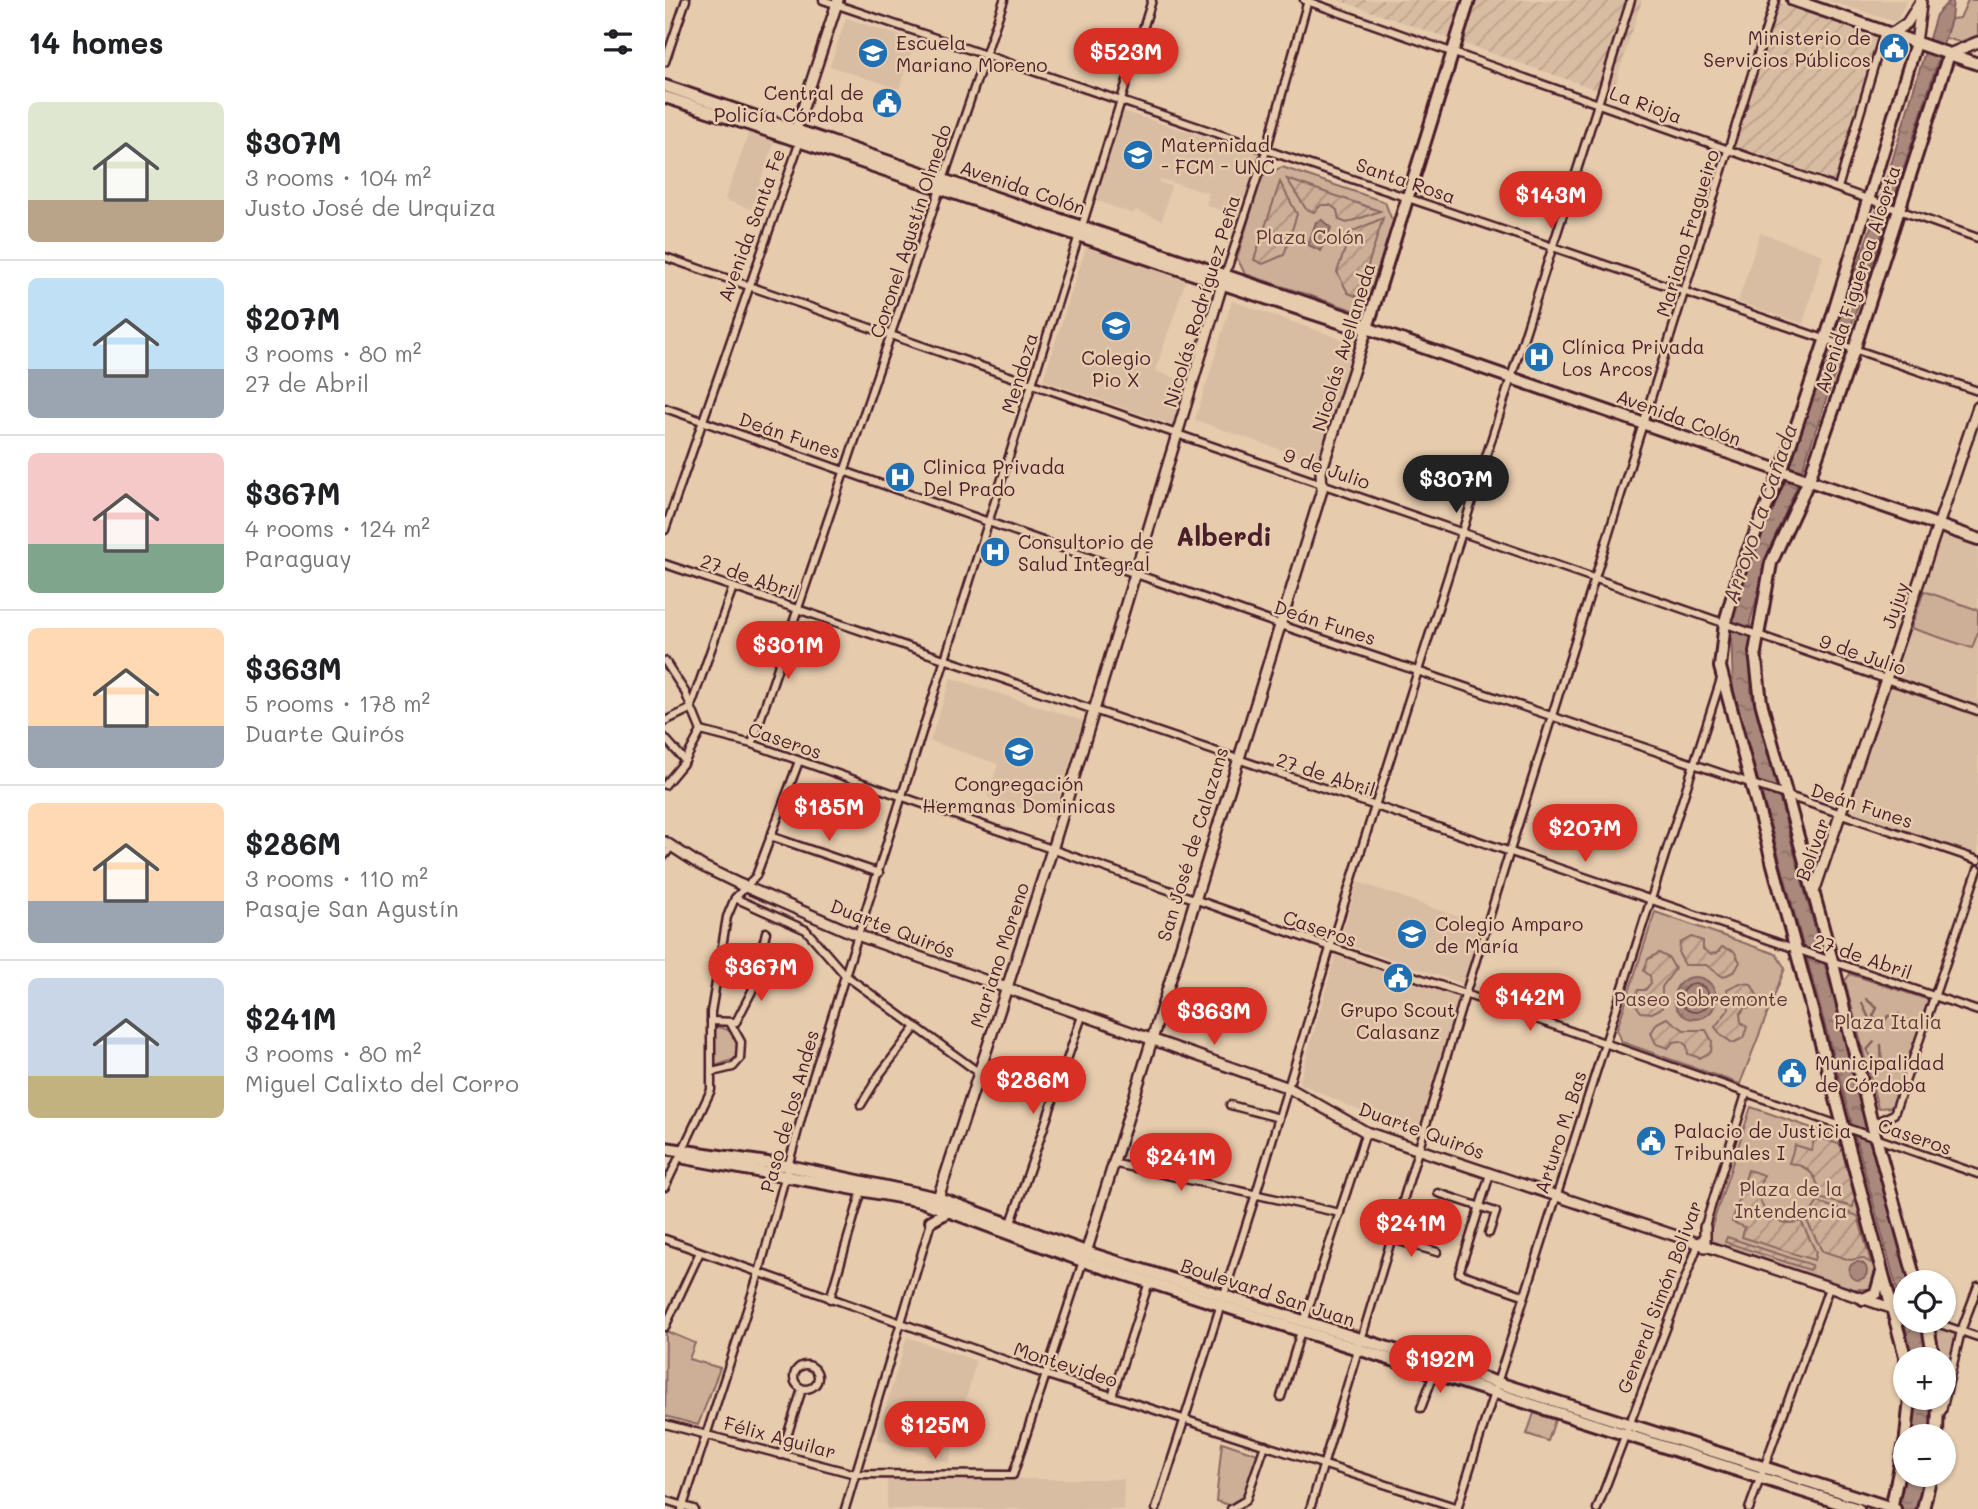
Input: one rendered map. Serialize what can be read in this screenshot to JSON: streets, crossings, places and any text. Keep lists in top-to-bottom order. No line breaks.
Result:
{"streets":{"main road":["Avenida Colón","Avenida Figueroa Alcorta","Nicolás Avellaneda","Boulevard San Juan"],"street":["La Rioja","Santa Rosa","Avenida Santa Fe","Coronel Agustín Olmedo","Mariano Fragueiro","Nicolás Rodríguez Peña","Mendoza","Deán Funes","9 de Julio","27 de Abril","Jujuy","Caseros","San José de Calazans","Bolívar","Duarte Quirós","Mariano Moreno","Paso de los Andes","Arturo M. Bas","General Simón Bolivar","Montevideo","Félix Aguilar"]},"crossings":[["La Rioja","Mariano Fragueiro"],["La Rioja","Avenida Figueroa Alcorta"],["La Rioja","Nicolás Rodríguez Peña"],["La Rioja","Nicolás Avellaneda"],["Santa Rosa","Avenida Santa Fe"],["Santa Rosa","Coronel Agustín Olmedo"],["Santa Rosa","Mariano Fragueiro"],["Santa Rosa","Avenida Figueroa Alcorta"],["Santa Rosa","Nicolás Rodríguez Peña"],["Santa Rosa","Nicolás Avellaneda"],["Santa Rosa","Mendoza"],["Avenida Colón","Avenida Santa Fe"],["Avenida Colón","Coronel Agustín Olmedo"],["Avenida Colón","Mariano Fragueiro"],["Avenida Colón","Avenida Figueroa Alcorta"],["Avenida Colón","Nicolás Rodríguez Peña"],["Avenida Colón","Nicolás Avellaneda"],["Avenida Colón","Mendoza"],["Avenida Colón","Jujuy"],["Avenida Santa Fe","Deán Funes"],["Avenida Santa Fe","9 de Julio"],["Coronel Agustín Olmedo","Deán Funes"],["Coronel Agustín Olmedo","9 de Julio"],["Coronel Agustín Olmedo","27 de Abril"],["Coronel Agustín Olmedo","Caseros"],["Mariano Fragueiro","Deán Funes"],["Mariano Fragueiro","9 de Julio"],["Mariano Fragueiro","27 de Abril"],["Mariano Fragueiro","Caseros"],["Mariano Fragueiro","Duarte Quirós"],["Mariano Fragueiro","Boulevard San Juan"],["Mariano Fragueiro","Montevideo"],["Avenida Figueroa Alcorta","Deán Funes"],["Avenida Figueroa Alcorta","9 de Julio"],["Avenida Figueroa Alcorta","27 de Abril"],["Avenida Figueroa Alcorta","Caseros"],["Avenida Figueroa Alcorta","Bolívar"],["Avenida Figueroa Alcorta","Duarte Quirós"],["Avenida Figueroa Alcorta","Arturo M. Bas"],["Nicolás Rodríguez Peña","Deán Funes"],["Nicolás Rodríguez Peña","9 de Julio"],["Nicolás Rodríguez Peña","Mariano Moreno"],["Nicolás Avellaneda","Deán Funes"],["Nicolás Avellaneda","9 de Julio"],["Nicolás Avellaneda","San José de Calazans"],["Mendoza","Deán Funes"],["Mendoza","9 de Julio"],["Mendoza","Paso de los Andes"],["Deán Funes","Jujuy"],["Deán Funes","San José de Calazans"],["Deán Funes","Bolívar"],["Deán Funes","Mariano Moreno"],["Deán Funes","Paso de los Andes"],["Deán Funes","Arturo M. Bas"],["9 de Julio","Jujuy"],["27 de Abril","San José de Calazans"],["27 de Abril","Mariano Moreno"],["27 de Abril","Paso de los Andes"],["27 de Abril","Arturo M. Bas"],["Jujuy","Bolívar"],["Caseros","San José de Calazans"],["Caseros","Mariano Moreno"],["Caseros","Paso de los Andes"],["Caseros","Arturo M. Bas"],["Caseros","General Simón Bolivar"],["San José de Calazans","Duarte Quirós"],["San José de Calazans","Boulevard San Juan"],["San José de Calazans","Montevideo"],["San José de Calazans","Félix Aguilar"],["Duarte Quirós","Mariano Moreno"],["Duarte Quirós","Paso de los Andes"],["Duarte Quirós","Arturo M. Bas"],["Duarte Quirós","General Simón Bolivar"],["Mariano Moreno","Boulevard San Juan"],["Mariano Moreno","Montevideo"],["Mariano Moreno","Félix Aguilar"],["Paso de los Andes","Boulevard San Juan"],["Paso de los Andes","Montevideo"],["Paso de los Andes","Félix Aguilar"],["Arturo M. Bas","Boulevard San Juan"],["Arturo M. Bas","Montevideo"],["Boulevard San Juan","General Simón Bolivar"]],"districts":["Alberdi"],"water":["Arroyo La Cañada"],"parks":["Plaza Colón","Paseo Sobremonte","Plaza Italia","Plaza de la Intendencia"],"places":{"public building":["Ministerio de Servicios Públicos","Central de Policía Córdoba","Grupo Scout Calasanz","Municipalidad de Córdoba","Palacio de Justicia Tribunales I"],"school or university":["Escuela Mariano Moreno","Maternidad - FCM - UNC","Colegio Pio X","Congregación Hermanas Dominicas","Colegio Amparo de María"],"hospital":["Clínica Privada Los Arcos","Clinica Privada Del Prado","Consultorio de Salud Integral"]},"page":{"heading":"14 homes","price":["$523M","$143M","$307M","$301M","$185M","$207M","$367M","$142M","$363M","$286M","$241M","$241M","$192M","$125M"],"list":[{"name":"$307M","note":"3 rooms · 104 m² · Justo José de Urquiza"},{"name":"$207M","note":"3 rooms · 80 m² · 27 de Abril"},{"name":"$367M","note":"4 rooms · 124 m² · Paraguay"},{"name":"$363M","note":"5 rooms · 178 m² · Duarte Quirós"},{"name":"$286M","note":"3 rooms · 110 m² · Pasaje San Agustín"},{"name":"$241M","note":"3 rooms · 80 m² · Miguel Calixto del Corro"}],"map_buttons":["+","−"]}}
